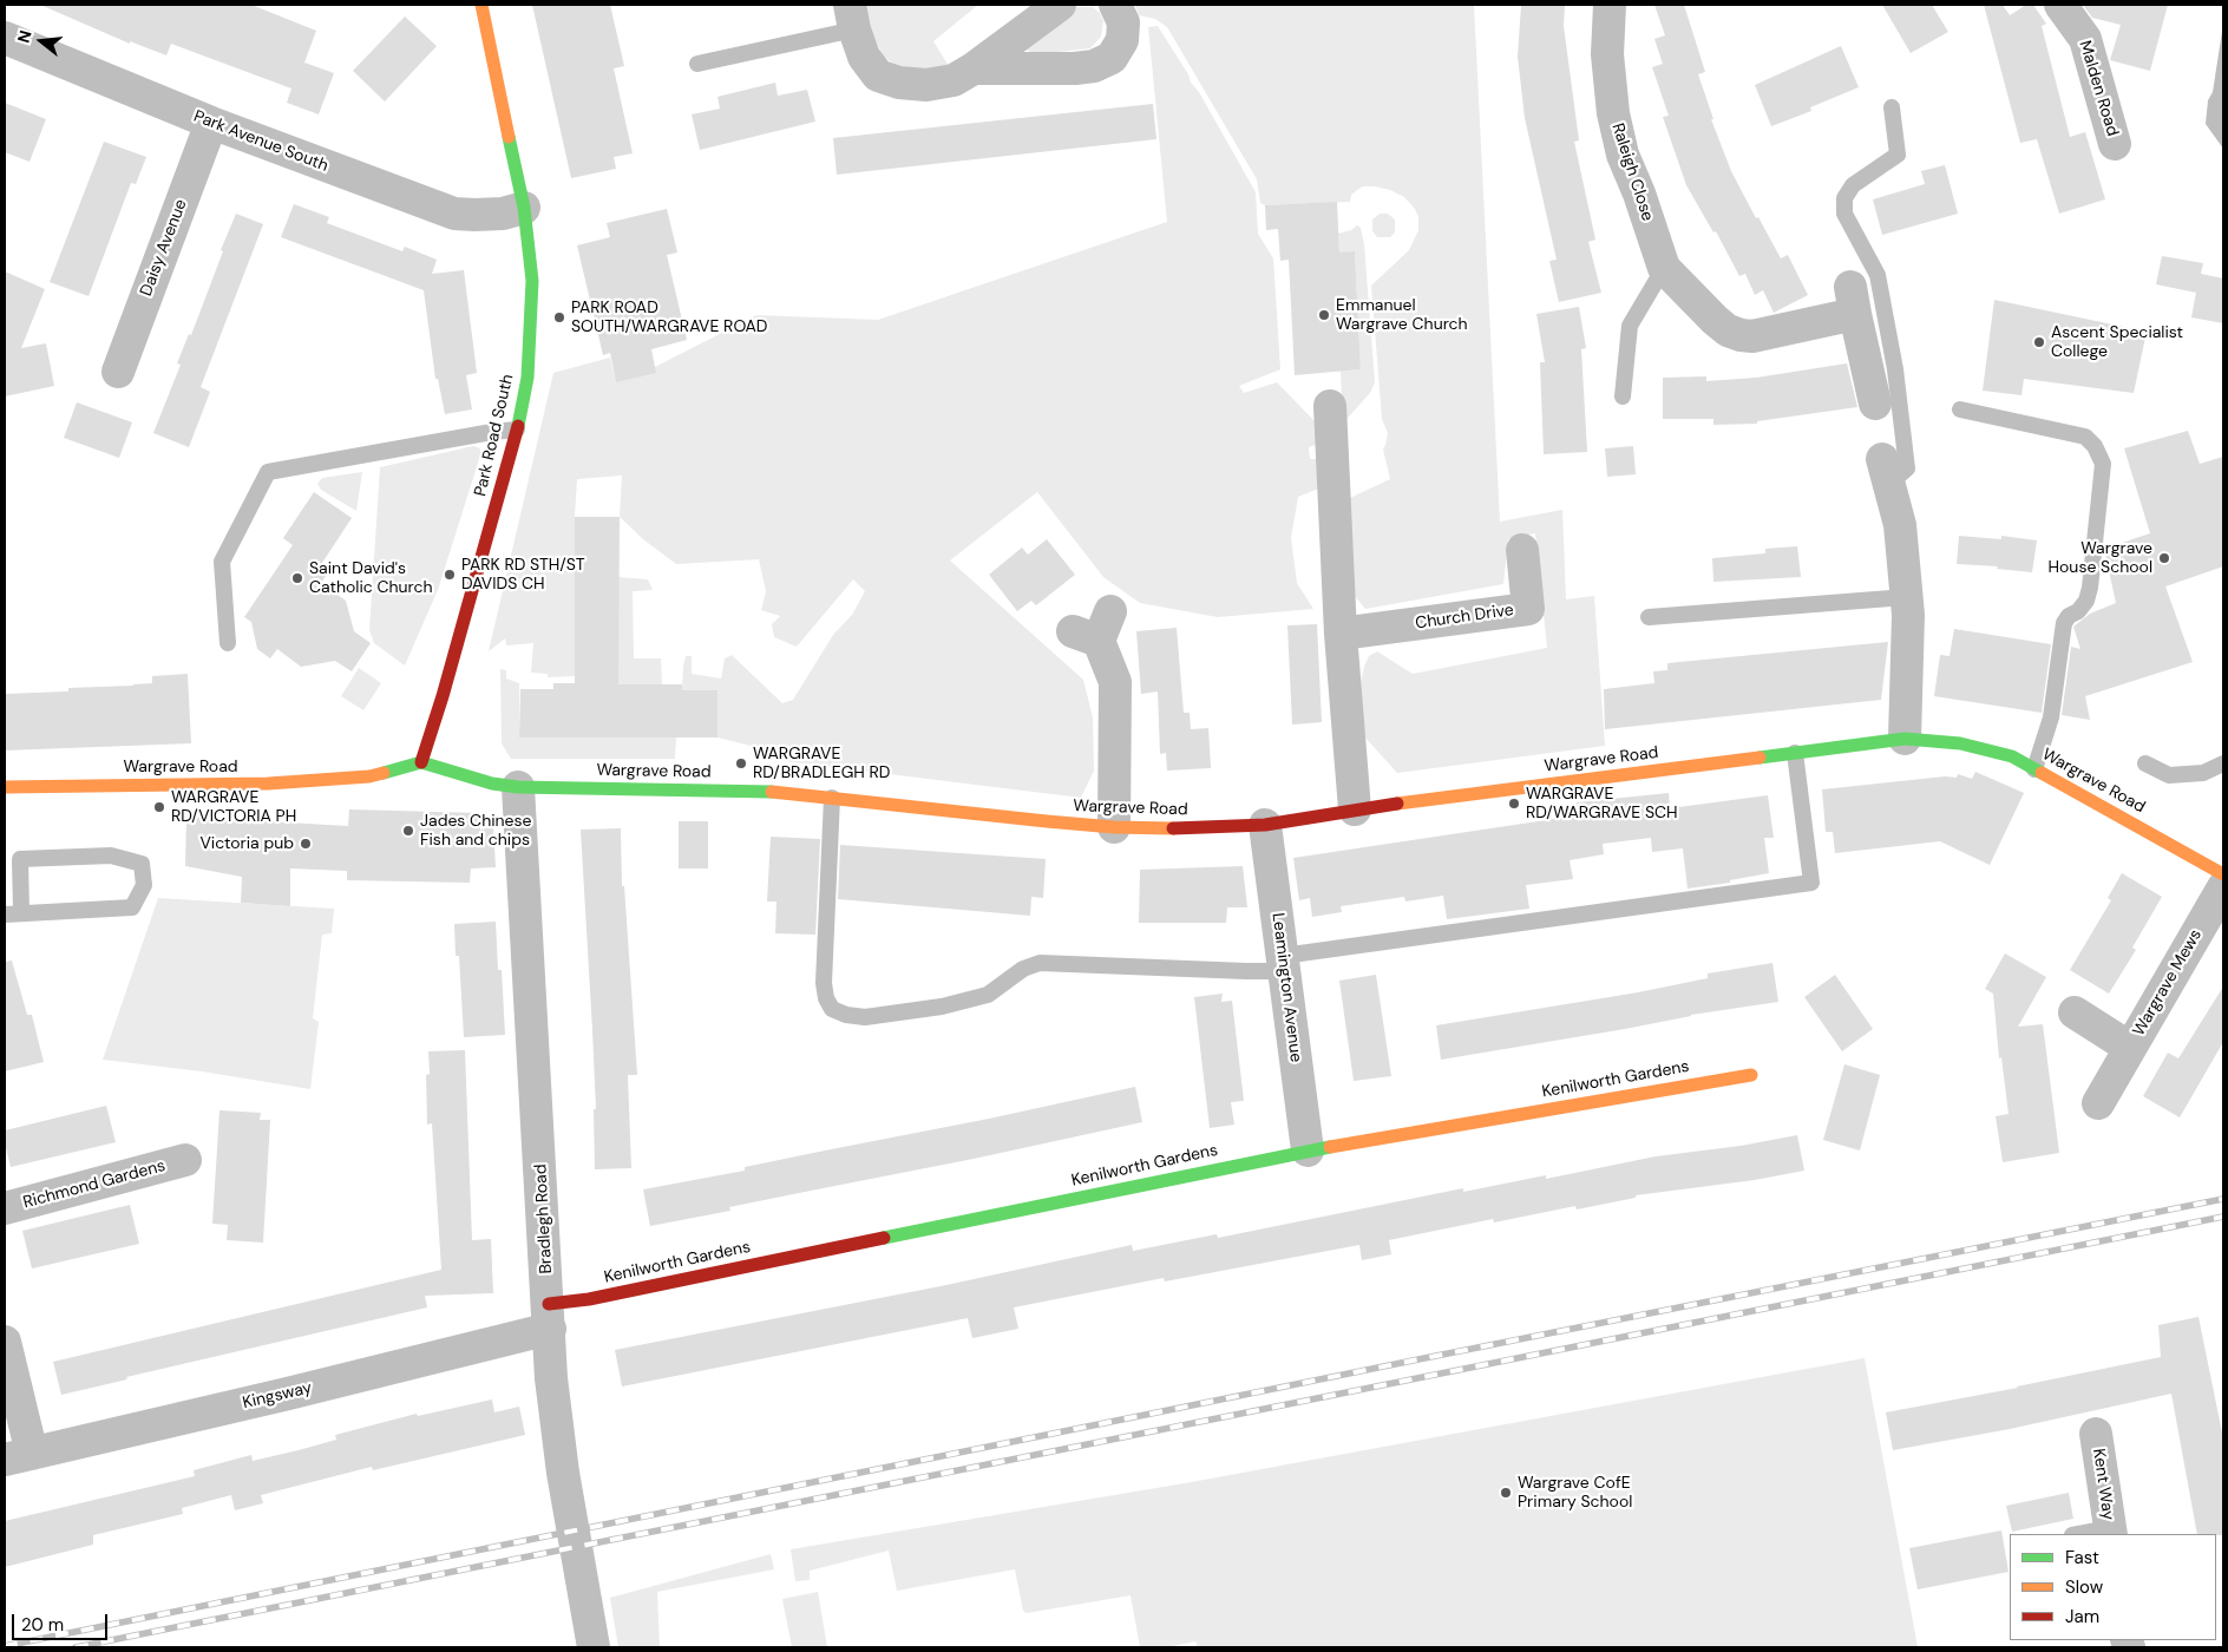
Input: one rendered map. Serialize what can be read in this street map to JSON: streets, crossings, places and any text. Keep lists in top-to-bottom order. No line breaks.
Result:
{"streets":{"street":["Malden Road","Park Avenue South","Raleigh Close","Daisy Avenue","Park Road South","Church Drive","Wargrave Road","Wargrave Mews","Leamington Avenue","Kenilworth Gardens","Richmond Gardens","Bradlegh Road","Kingsway","Kent Way"]},"crossings":[["Park Avenue South","Daisy Avenue"],["Park Avenue South","Park Road South"],["Park Road South","Wargrave Road"],["Wargrave Road","Leamington Avenue"],["Wargrave Road","Bradlegh Road"],["Leamington Avenue","Kenilworth Gardens"],["Kenilworth Gardens","Bradlegh Road"],["Kenilworth Gardens","Kingsway"],["Bradlegh Road","Kingsway"]],"places":["Emmanuel Wargrave Church","PARK ROAD SOUTH/WARGRAVE ROAD","Ascent Specialist College","Wargrave House School","PARK RD STH/ST DAVIDS CH","Saint David's Catholic Church","WARGRAVE RD/BRADLEGH RD","WARGRAVE RD/WARGRAVE SCH","WARGRAVE RD/VICTORIA PH","Jades Chinese Fish and chips","Victoria pub","Wargrave CofE Primary School"],"legend":["Fast","Slow","Jam"],"scale_bar":"20 m","north":"left"}
